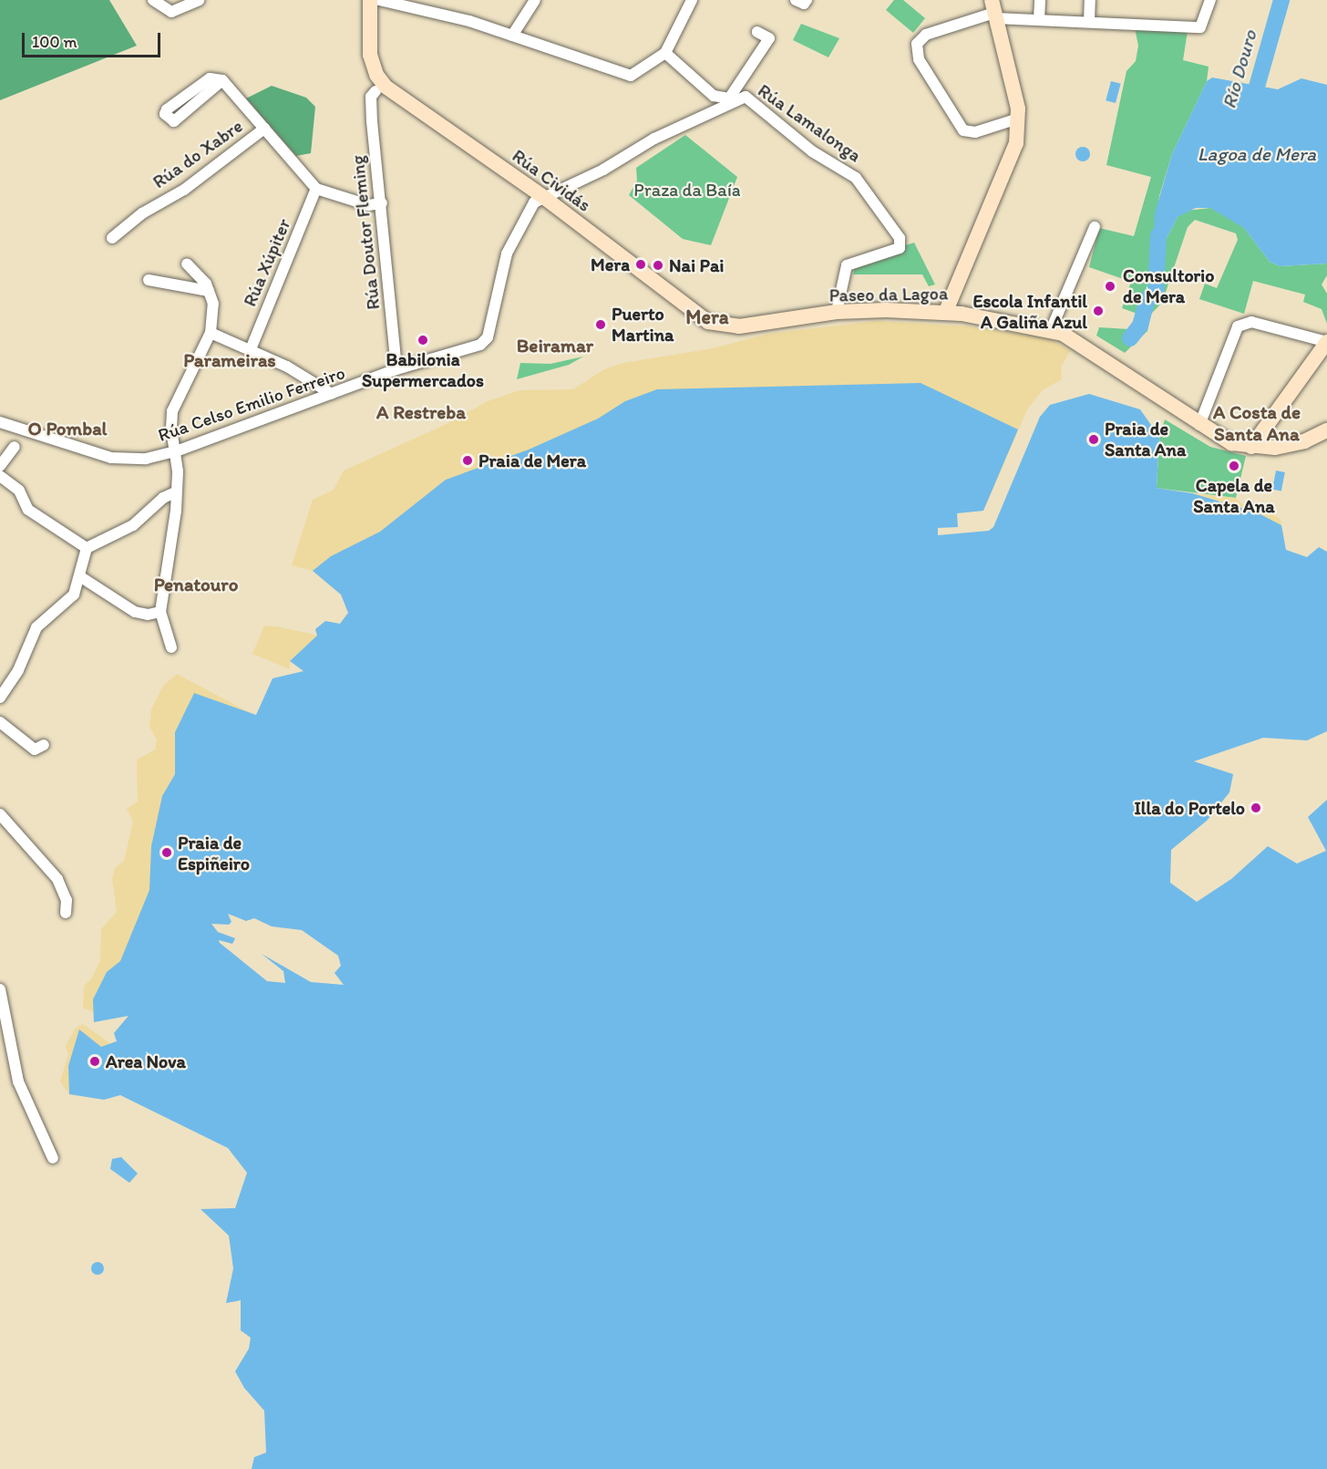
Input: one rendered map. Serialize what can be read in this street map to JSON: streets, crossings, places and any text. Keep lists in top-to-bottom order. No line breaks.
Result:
{"streets":{"main road":["Rúa Cividás","Rúa Doutor Fleming","Paseo da Lagoa"],"street":["Rúa Lamalonga","Rúa do Xabre","Rúa Xúpiter","Rúa Celso Emilio Ferreiro"]},"crossings":[["Rúa Lamalonga","Rúa Cividás"],["Rúa Lamalonga","Paseo da Lagoa"],["Rúa Lamalonga","Rúa Celso Emilio Ferreiro"],["Rúa do Xabre","Rúa Xúpiter"],["Rúa Cividás","Rúa Doutor Fleming"],["Rúa Cividás","Paseo da Lagoa"],["Rúa Doutor Fleming","Rúa Celso Emilio Ferreiro"]],"districts":["Mera","Beiramar","Parameiras","A Restreba","A Costa de Santa Ana","O Pombal","Penatouro"],"water":["Río Douro","Lagoa de Mera"],"parks":["Praza da Baía"],"places":["Mera","Nai Pai","Consultorio de Mera","Escola Infantil A Galiña Azul","Puerto Martina","Babilonia Supermercados","Praia de Santa Ana","Praia de Mera","Capela de Santa Ana","Illa do Portelo","Praia de Espiñeiro","Area Nova"],"scale_bar":"100 m"}
